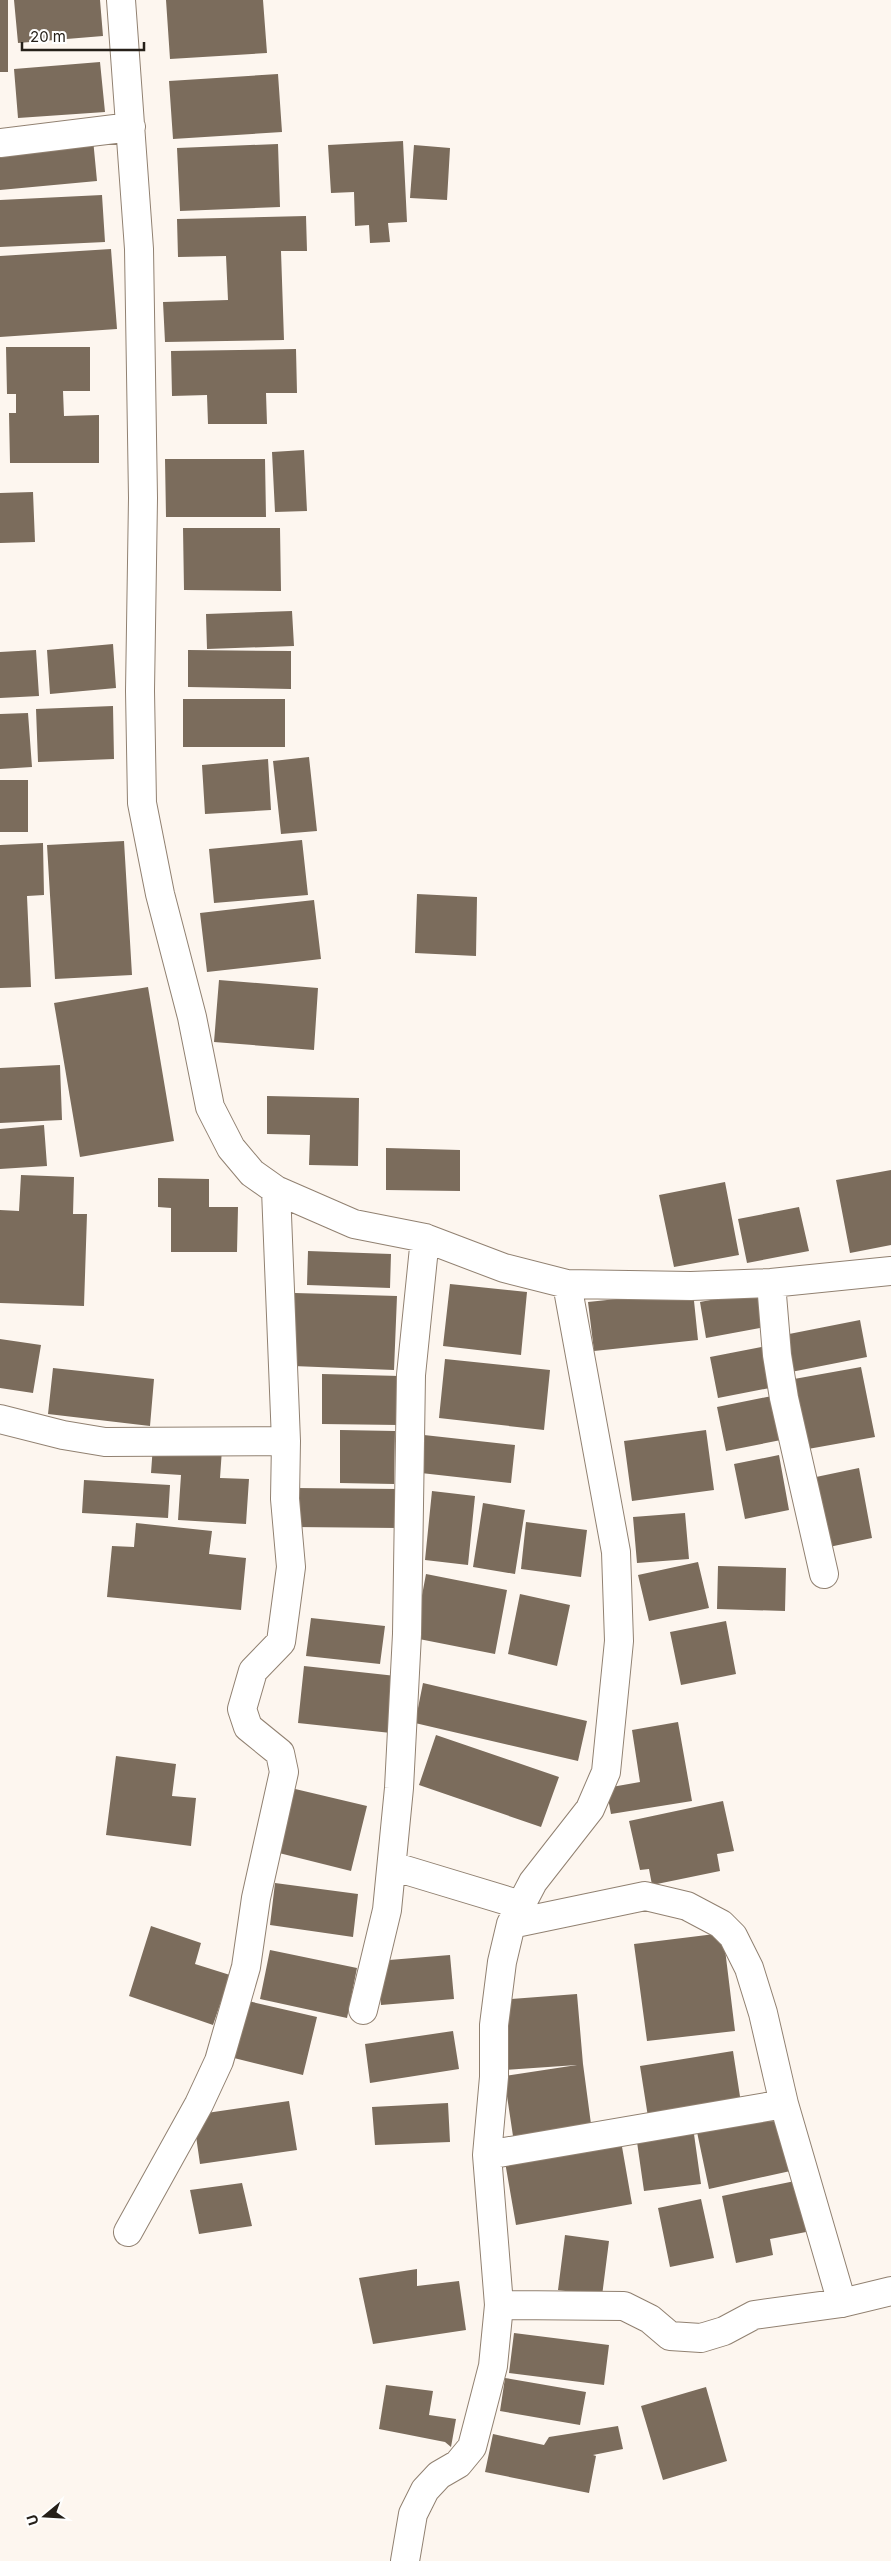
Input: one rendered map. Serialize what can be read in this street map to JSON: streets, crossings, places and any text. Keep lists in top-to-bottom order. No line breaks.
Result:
{"scale_bar":"20 m","north":"left"}
